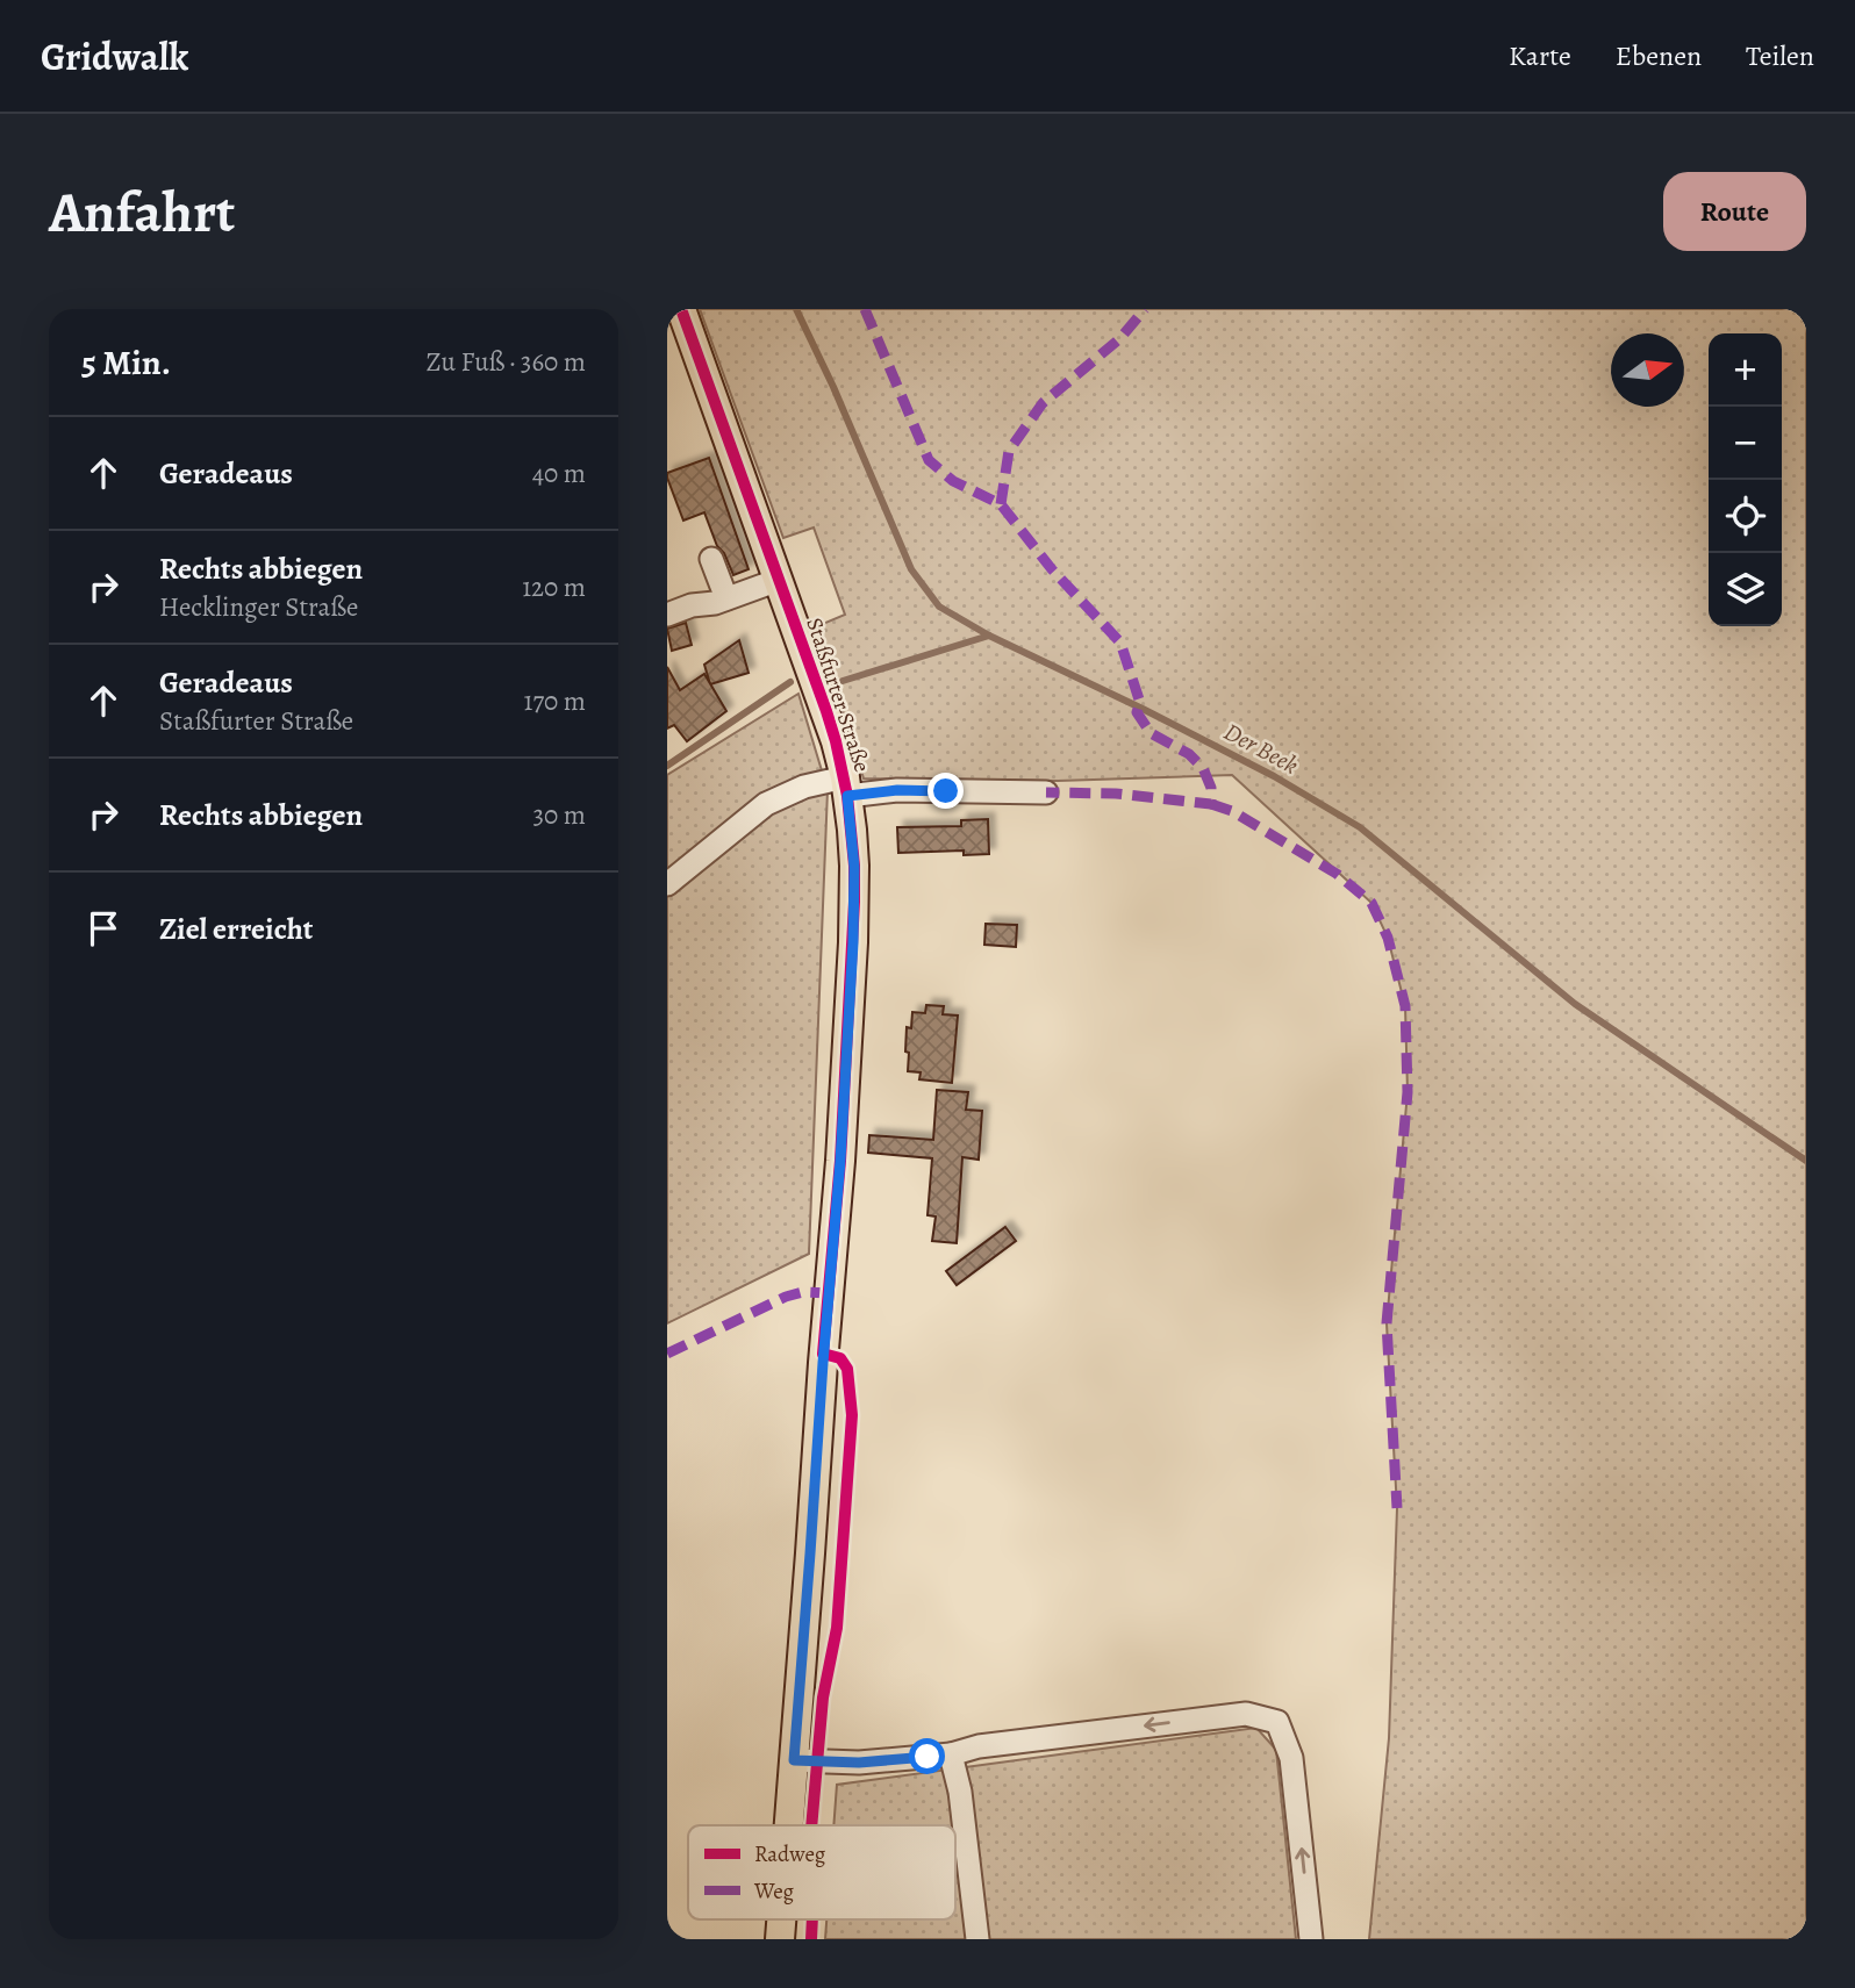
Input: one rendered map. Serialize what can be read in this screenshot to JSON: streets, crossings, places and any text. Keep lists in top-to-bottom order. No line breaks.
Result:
{"streets":{"main road":["Staßfurter Straße"]},"water":["Der Beek"],"legend":["Radweg","Weg"],"north":"right","page":{"header":"Gridwalk","nav":["Karte","Ebenen","Teilen"],"buttons":"Route","title":"Anfahrt","heading":["5 Min.","Zu Fuß · 360 m"],"map_buttons":["+","−"],"list":[["Geradeaus","40 m"],["Rechts abbiegen","Hecklinger Straße","120 m"],["Geradeaus","Staßfurter Straße","170 m"],["Rechts abbiegen","30 m"],"Ziel erreicht"]}}
